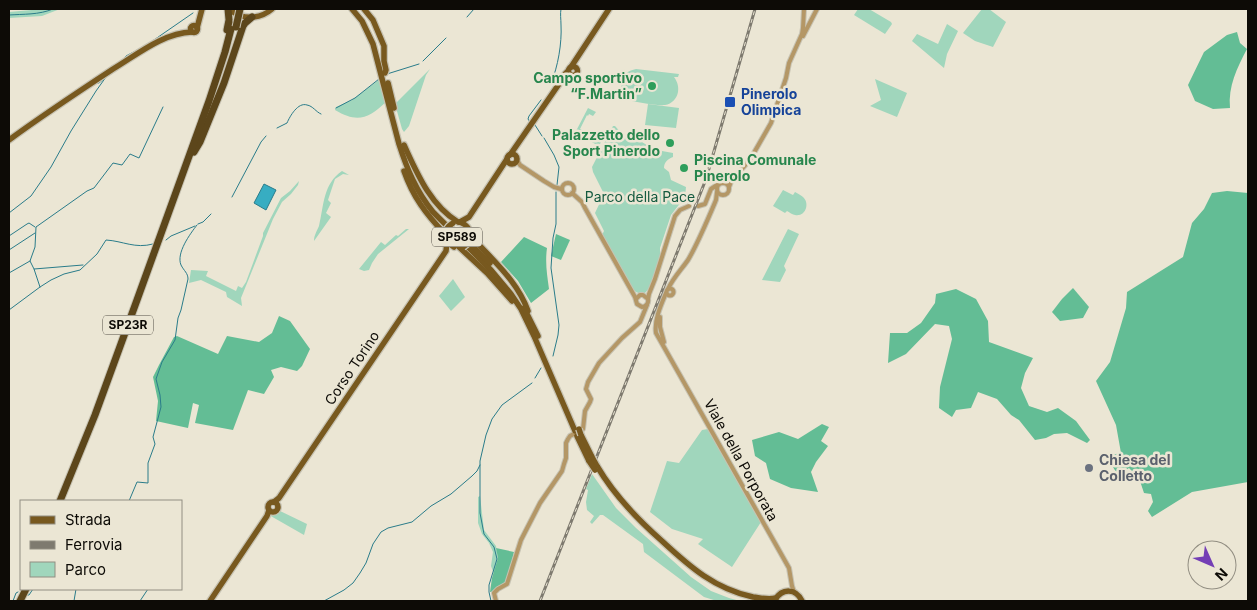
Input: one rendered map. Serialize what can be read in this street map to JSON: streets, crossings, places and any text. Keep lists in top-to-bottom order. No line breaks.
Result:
{"streets":{"highway":["SP23R"],"main road":["SP589","Corso Torino"],"street":["Viale della Porporata"]},"parks":["Parco della Pace"],"places":{"other":["Campo sportivo “F.Martin”","Palazzetto dello Sport Pinerolo","Piscina Comunale Pinerolo","Chiesa del Colletto"],"transit":["Pinerolo Olimpica"]},"legend":["Strada","Ferrovia","Parco"],"north":"bottom right"}
